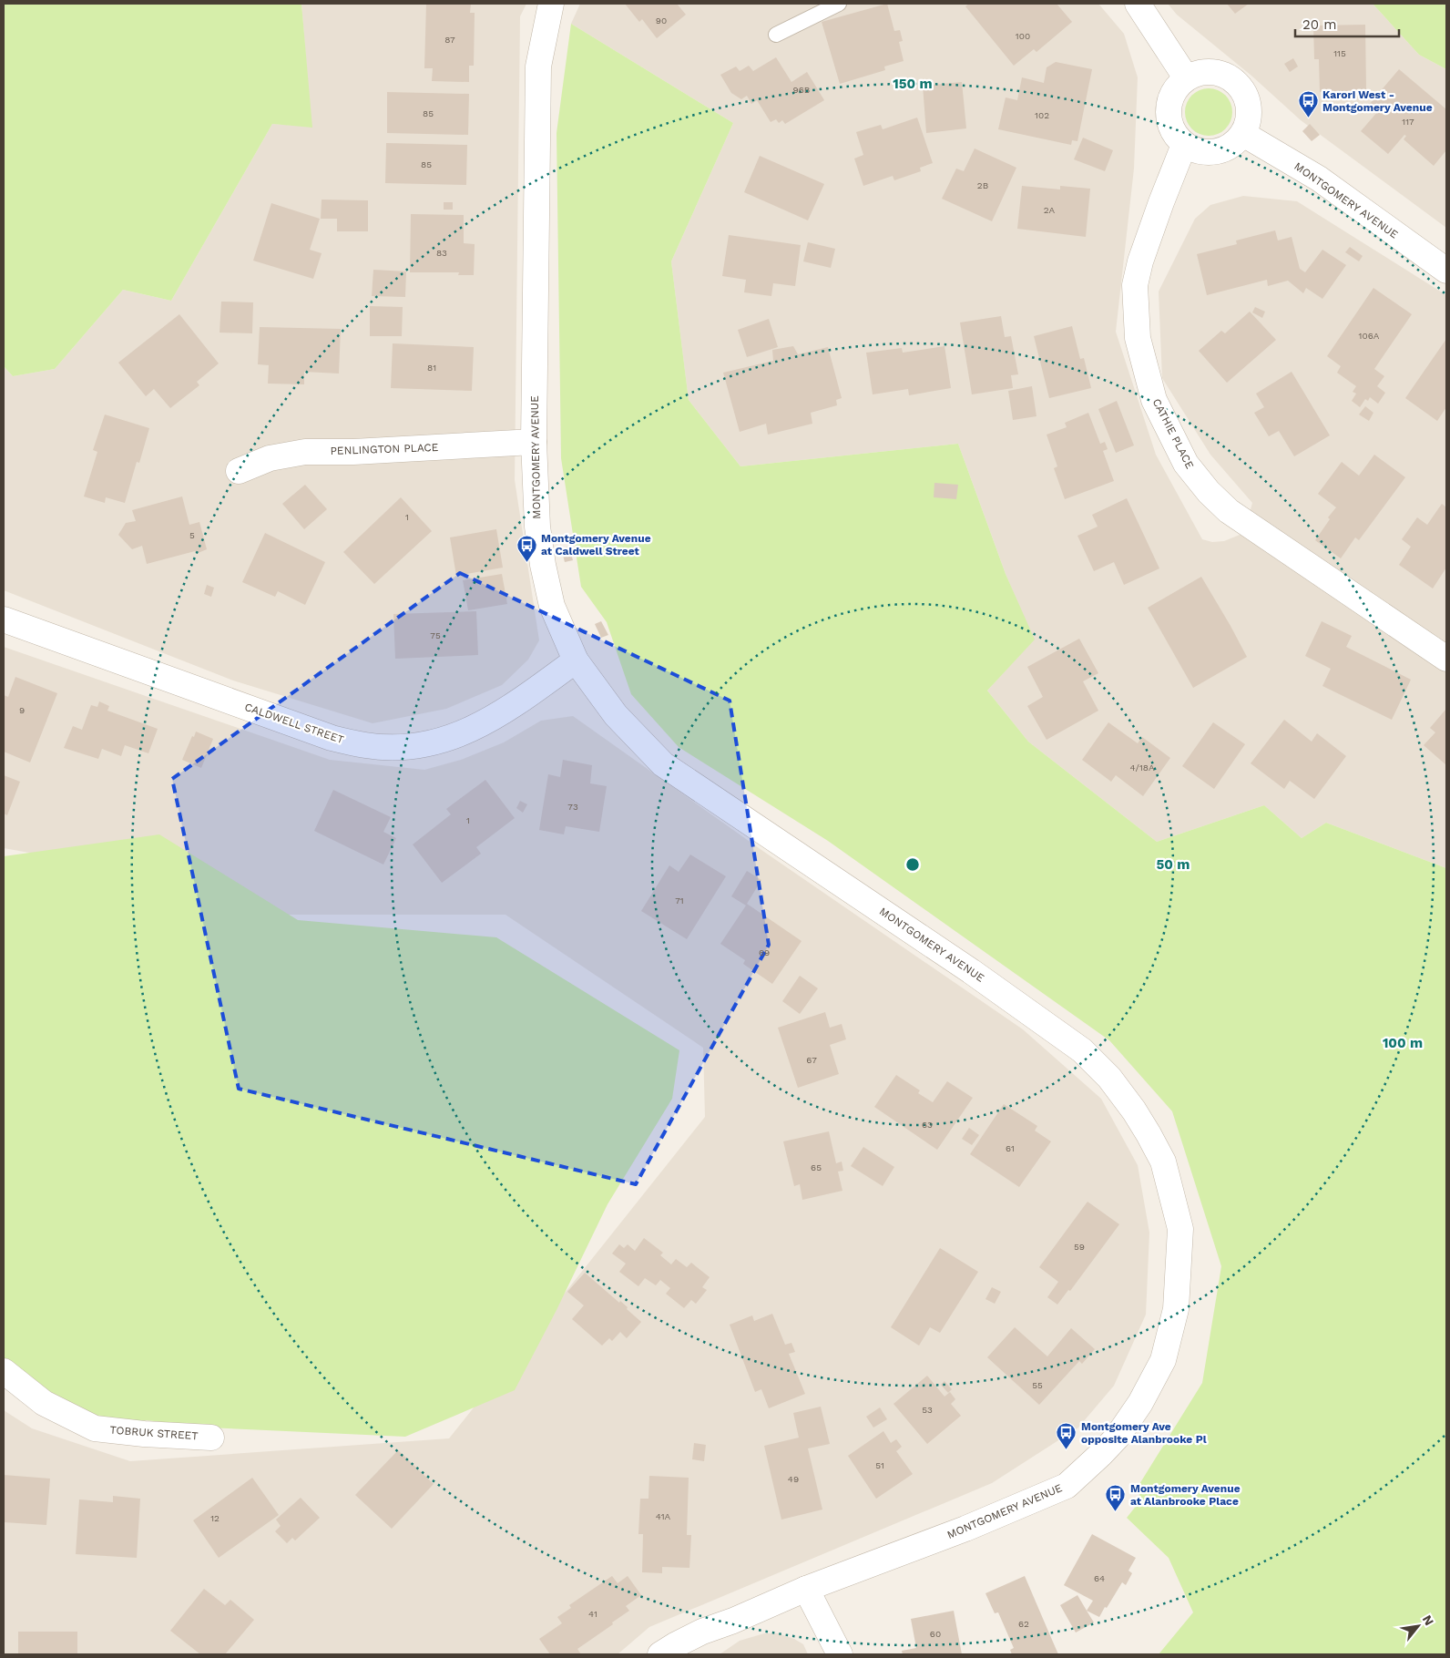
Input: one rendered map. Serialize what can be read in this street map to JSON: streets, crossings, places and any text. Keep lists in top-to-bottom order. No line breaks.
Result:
{"streets":{"street":["MONTGOMERY AVENUE","CATHIE PLACE","PENLINGTON PLACE","CALDWELL STREET","TOBRUK STREET"]},"crossings":[["MONTGOMERY AVENUE","CATHIE PLACE"],["MONTGOMERY AVENUE","PENLINGTON PLACE"],["MONTGOMERY AVENUE","CALDWELL STREET"]],"places":{"bus stop":["Karori West - Montgomery Avenue","Montgomery Avenue at Caldwell Street","Montgomery Ave opposite Alanbrooke Pl","Montgomery Avenue at Alanbrooke Place"]},"house_numbers":["90","100","87","115","96B","85","102","117","85","2B","2A","83","106A","81","1","5","75","9","4/18A","73","1","71","69","67","63","61","65","59","55","53","51","49","41A","12","64","41","62","60"],"scale_bar":"20 m","north":"top right","rings":["150 m","50 m","100 m"]}
